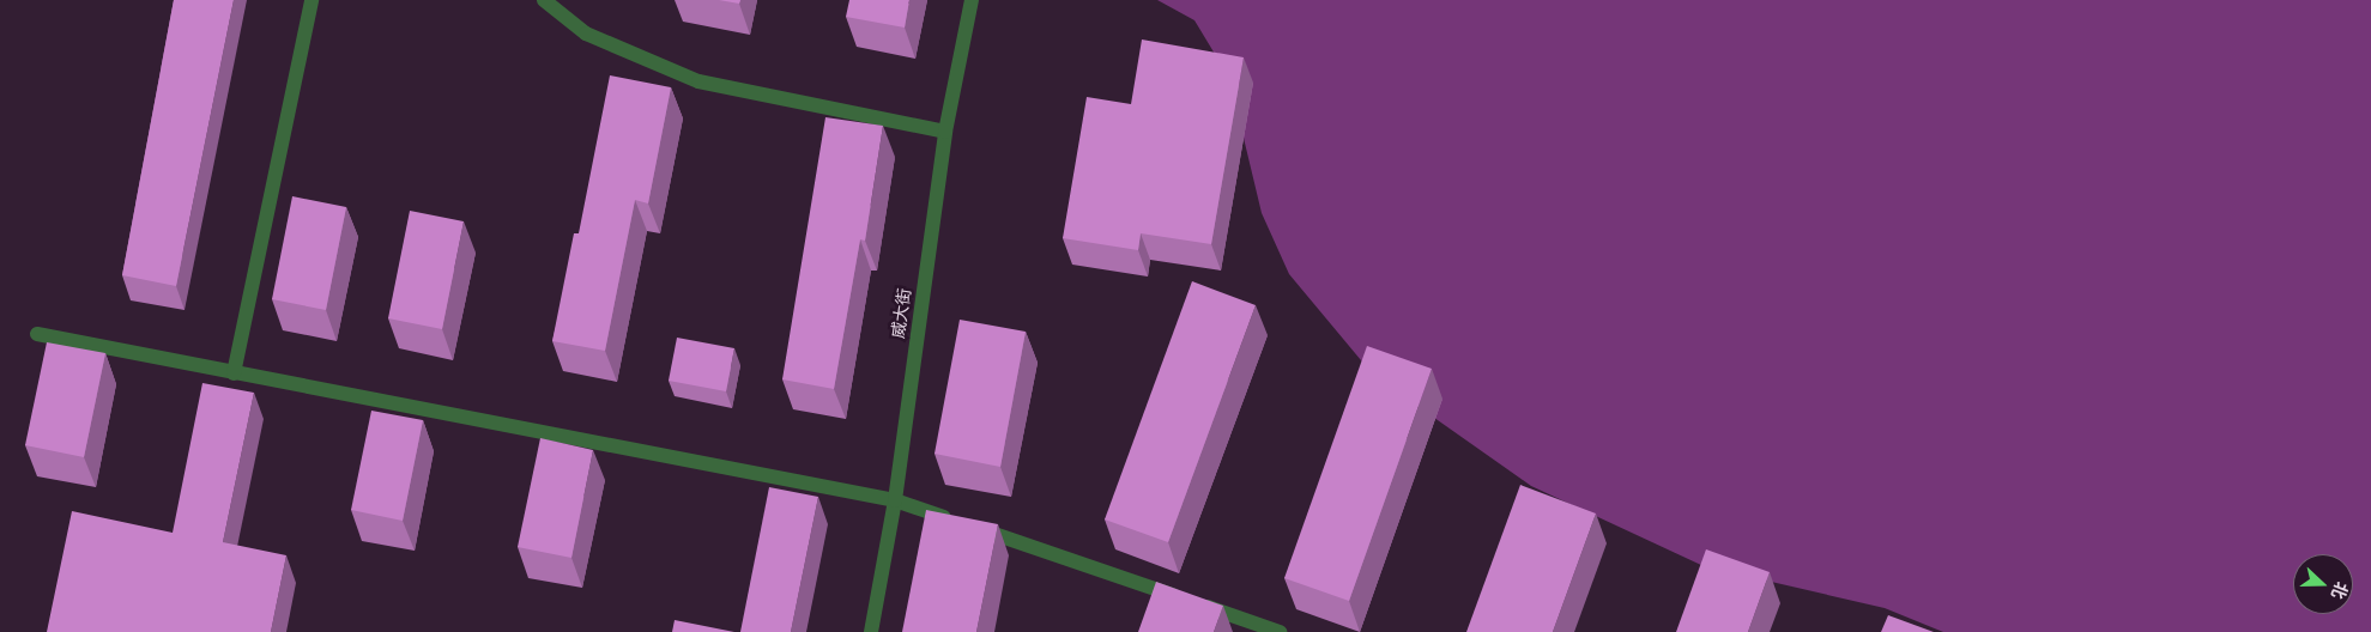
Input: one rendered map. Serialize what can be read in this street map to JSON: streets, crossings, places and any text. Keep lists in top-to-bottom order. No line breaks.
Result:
{"streets":{"street":["威大街"]},"north":"right"}
